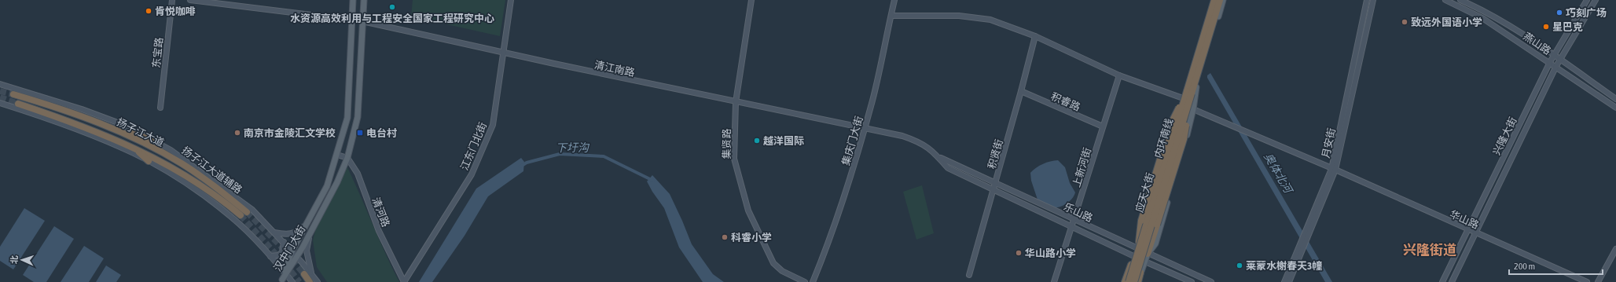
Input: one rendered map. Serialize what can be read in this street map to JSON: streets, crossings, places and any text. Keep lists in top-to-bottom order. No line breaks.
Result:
{"streets":{"highway":["扬子江大道","内环南线"],"main road":["应天大街","汉中门大街"],"street":["燕山路","东宝路","清江南路","积睿路","兴隆大街","集庆门大街","月安街","集贤路","江东门北街","积贤街","上新河街","扬子江大道辅路","清河路","乐山路","华山路"]},"crossings":[["燕山路","兴隆大街"],["清江南路","集庆门大街"],["清江南路","集贤路"],["清江南路","江东门北街"],["清江南路","乐山路"],["清江南路","汉中门大街"],["积睿路","积贤街"],["积睿路","上新河街"],["兴隆大街","华山路"],["内环南线","应天大街"],["集庆门大街","乐山路"],["月安街","华山路"],["江东门北街","清河路"],["积贤街","乐山路"],["上新河街","乐山路"],["扬子江大道辅路","汉中门大街"],["应天大街","乐山路"],["应天大街","华山路"],["清河路","汉中门大街"]],"districts":["兴隆街道"],"water":["下圩沟","奥体北河"],"places":{"other":["水资源高效利用与工程安全国家工程研究中心","肯悦咖啡","巧刻广场","致远外国语小学","星巴克","南京市金陵汇文学校","越洋国际","科睿小学","华山路小学","莱蒙水榭春天3幢"],"transit":["电台村"]},"scale_bar":"200 m","north":"left"}
